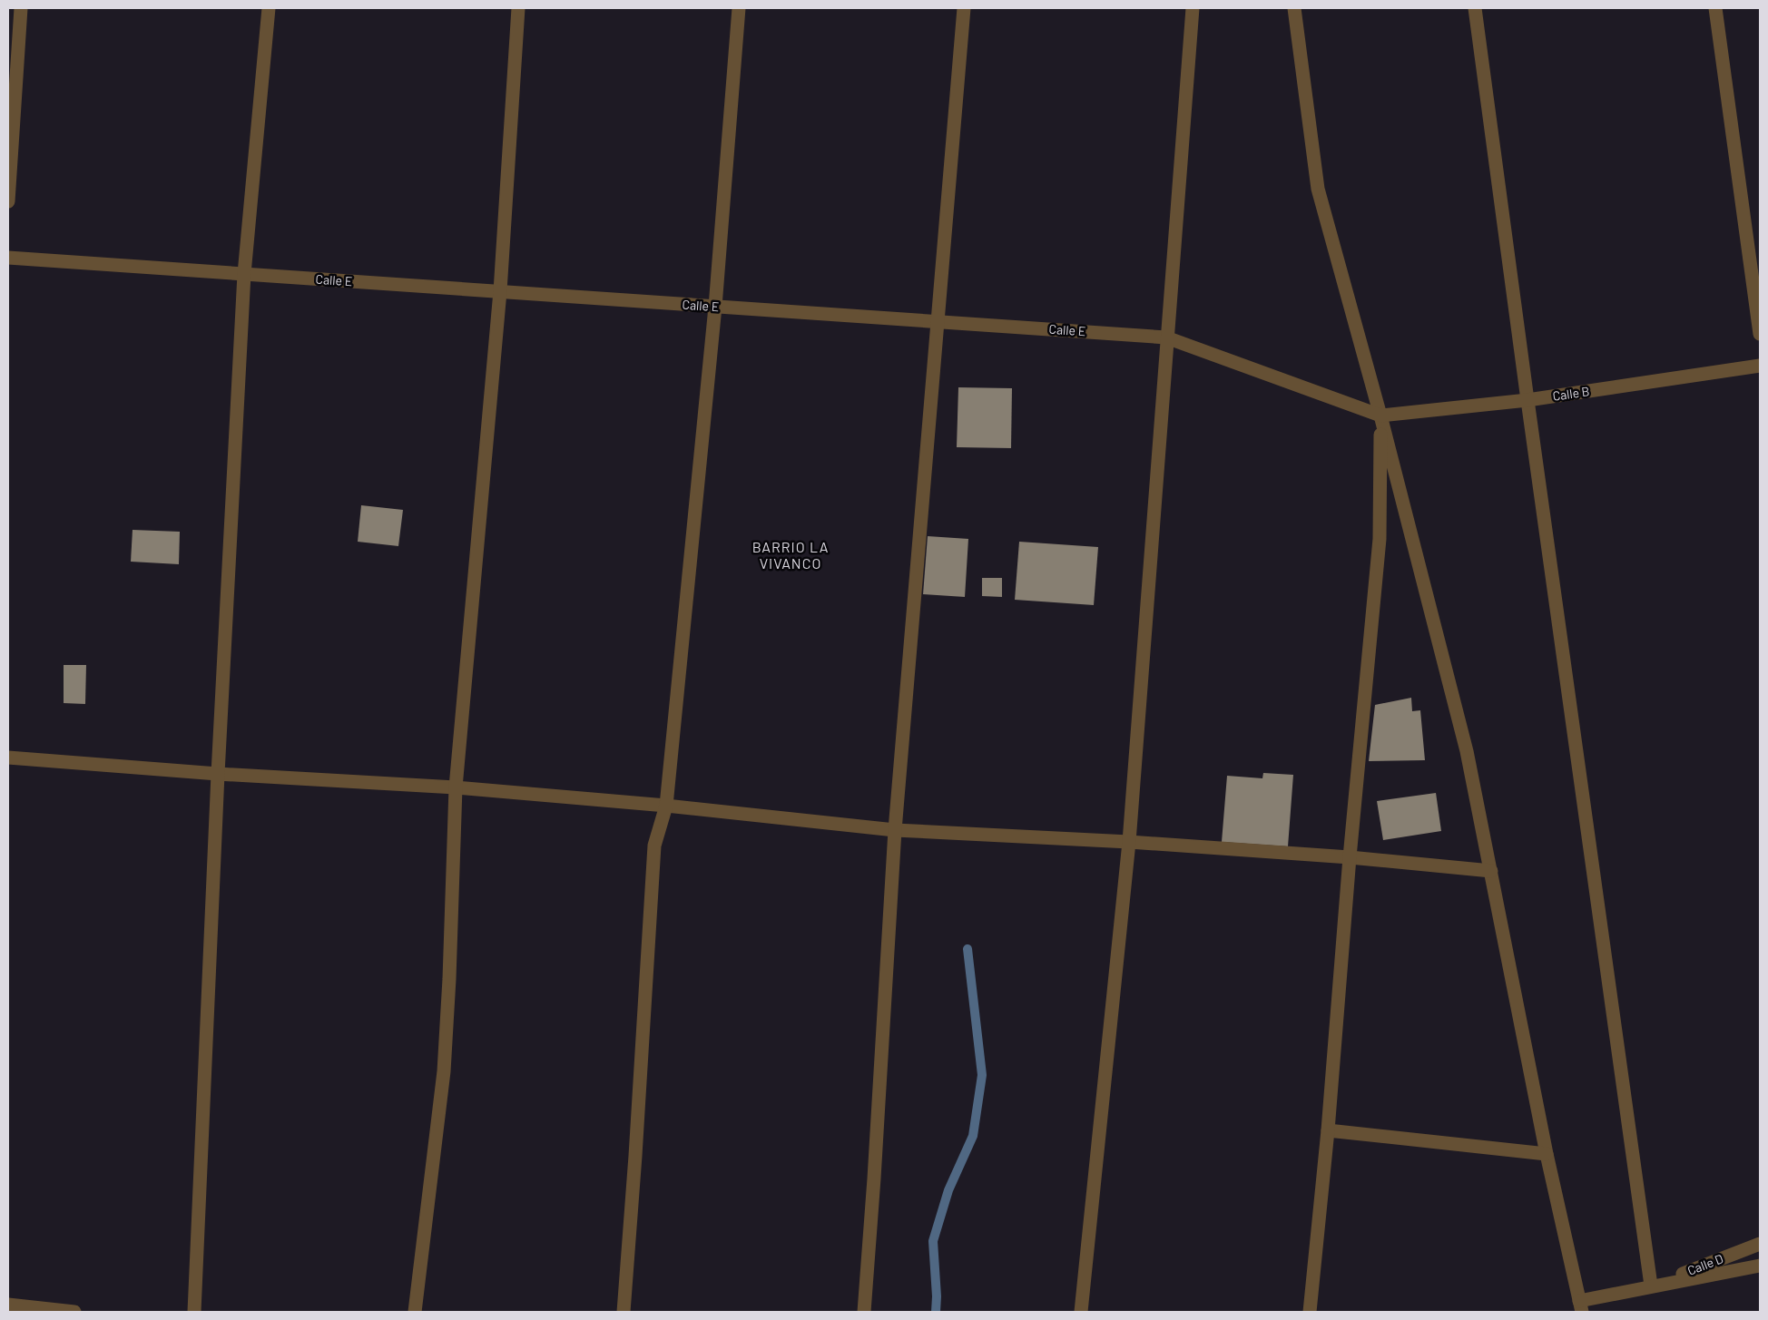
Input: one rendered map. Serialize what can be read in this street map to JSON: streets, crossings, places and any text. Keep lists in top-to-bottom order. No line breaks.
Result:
{"streets":{"street":["Calle E","Calle B","Calle D"]},"crossings":[["Calle E","Calle B"]],"districts":["BARRIO LA VIVANCO"]}
